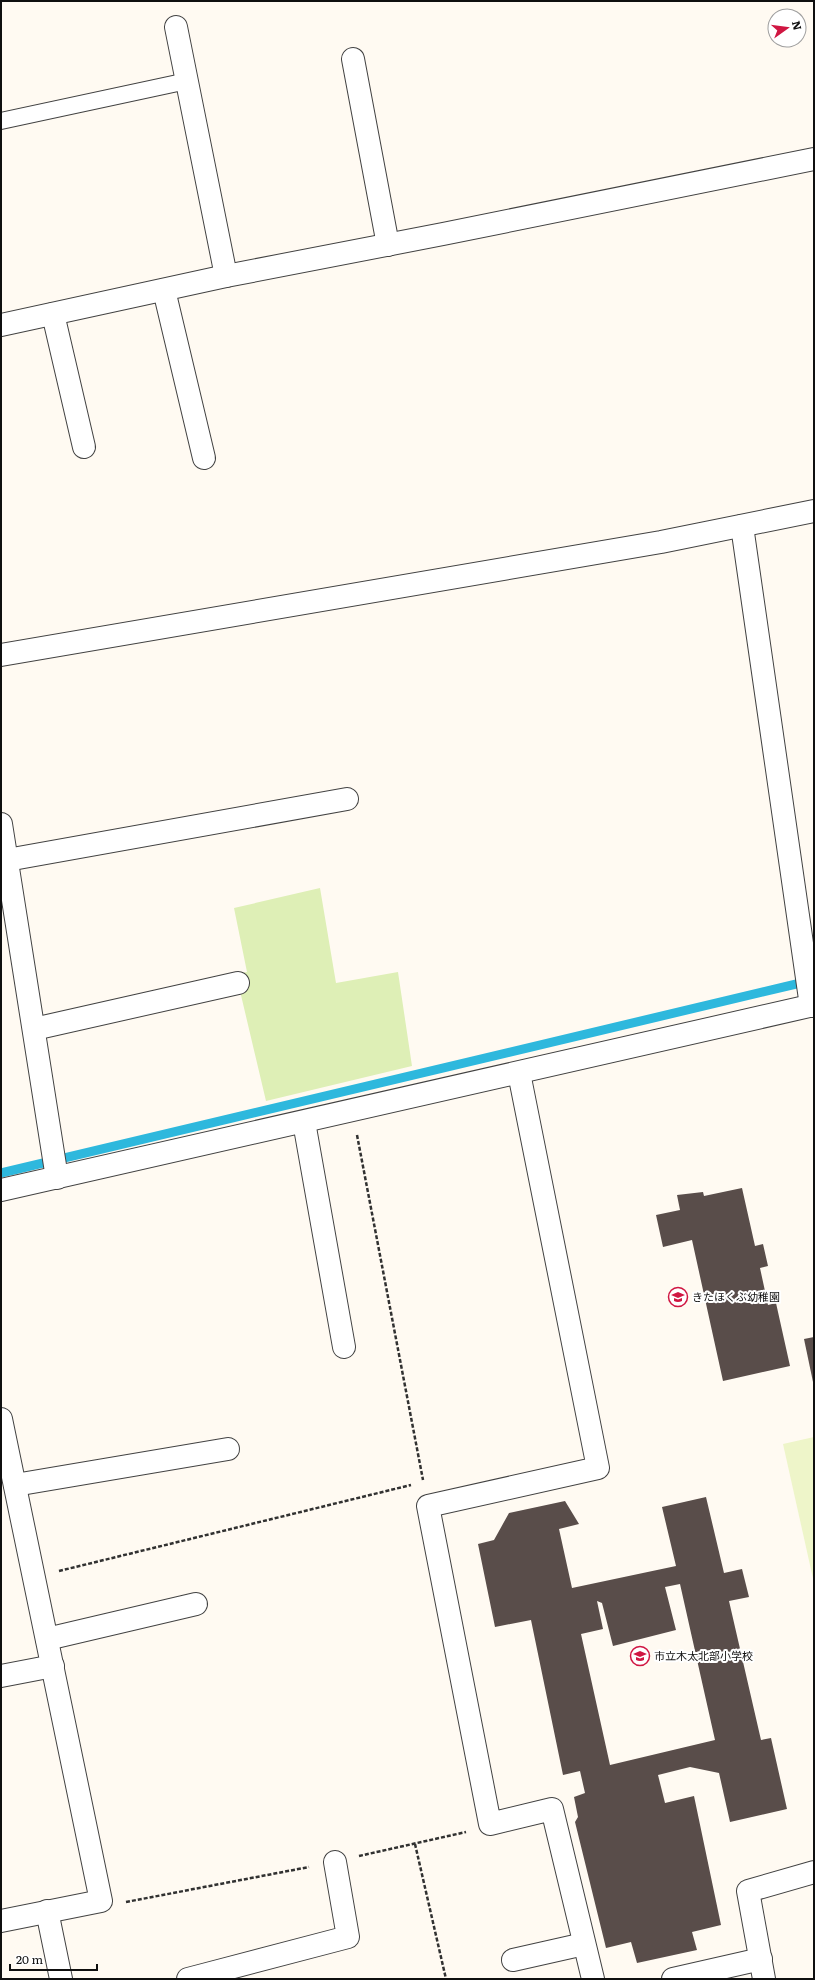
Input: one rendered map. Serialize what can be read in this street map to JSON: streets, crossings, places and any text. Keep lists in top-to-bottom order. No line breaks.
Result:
{"places":{"school or university":["きたほくぶ幼稚園","市立木太北部小学校"]},"scale_bar":"20 m","north":"right"}
